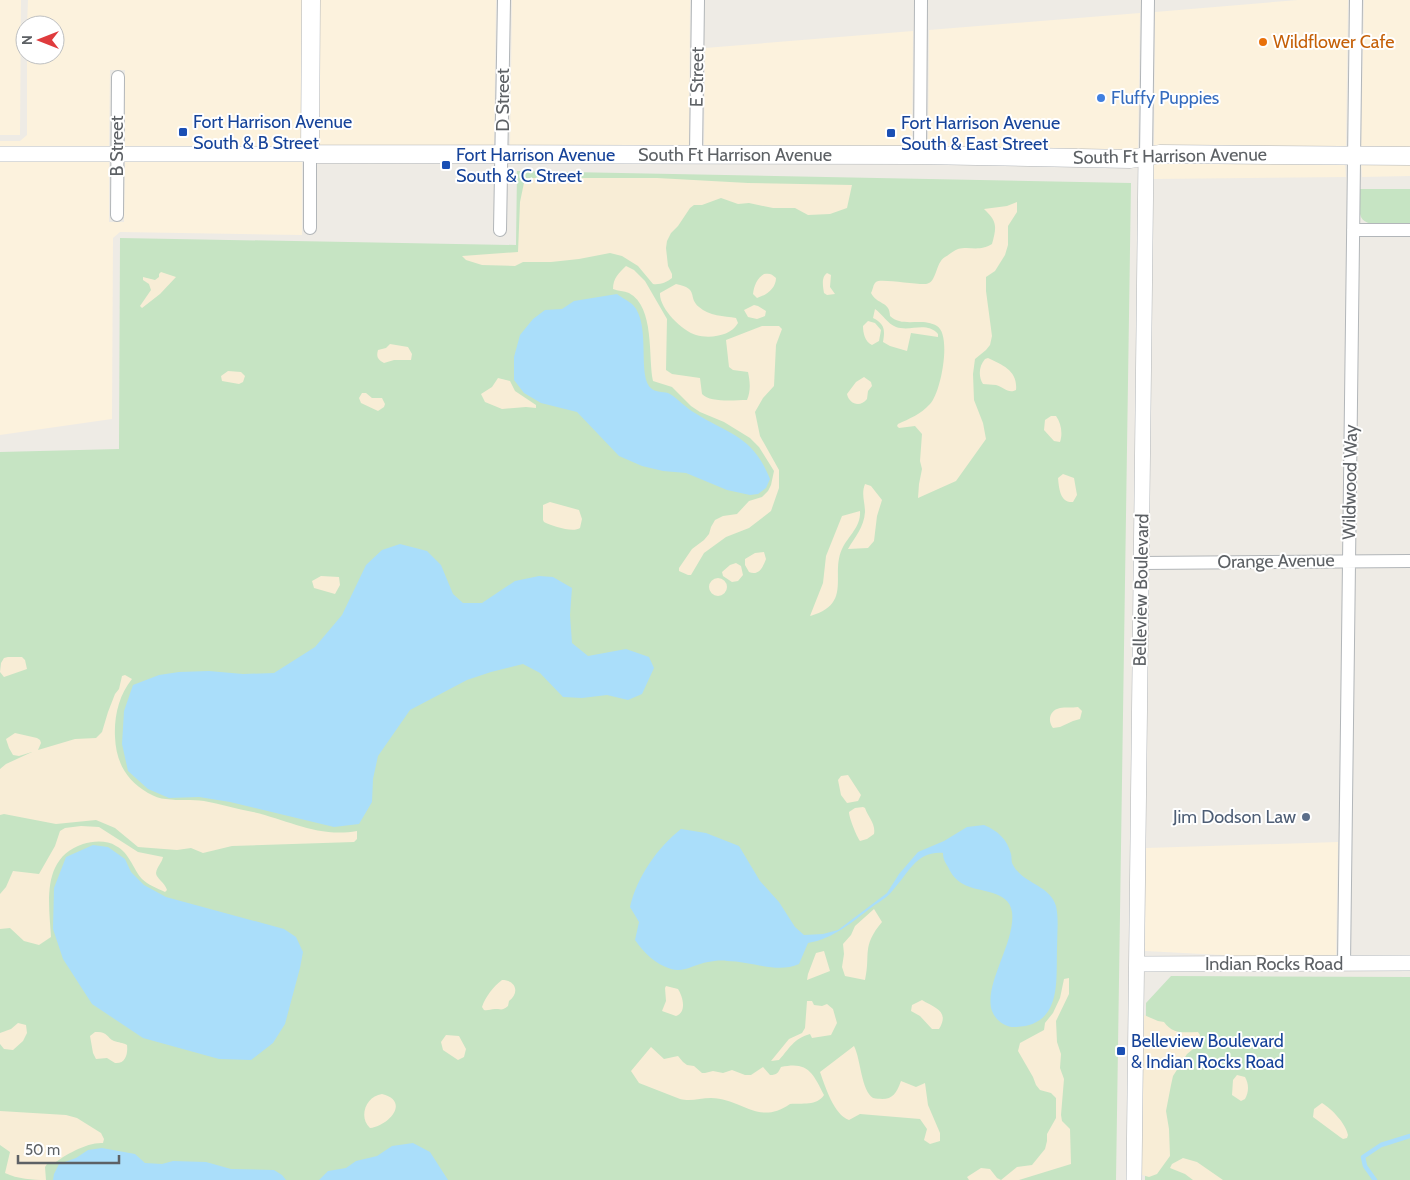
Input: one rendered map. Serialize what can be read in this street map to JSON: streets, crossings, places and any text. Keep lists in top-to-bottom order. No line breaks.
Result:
{"streets":{"main road":["South Ft Harrison Avenue"],"street":["E Street","D Street","B Street","Wildwood Way","Orange Avenue","Belleview Boulevard","Indian Rocks Road"]},"crossings":[["E Street","South Ft Harrison Avenue"],["D Street","South Ft Harrison Avenue"],["B Street","South Ft Harrison Avenue"],["South Ft Harrison Avenue","Wildwood Way"],["South Ft Harrison Avenue","Belleview Boulevard"],["Wildwood Way","Orange Avenue"],["Wildwood Way","Indian Rocks Road"],["Orange Avenue","Belleview Boulevard"],["Belleview Boulevard","Indian Rocks Road"]],"places":{"other":["Wildflower Cafe","Fluffy Puppies","Jim Dodson Law"],"transit":["Fort Harrison Avenue South & B Street","Fort Harrison Avenue South & East Street","Fort Harrison Avenue South & C Street","Belleview Boulevard & Indian Rocks Road"]},"scale_bar":"50 m","north":"left"}
